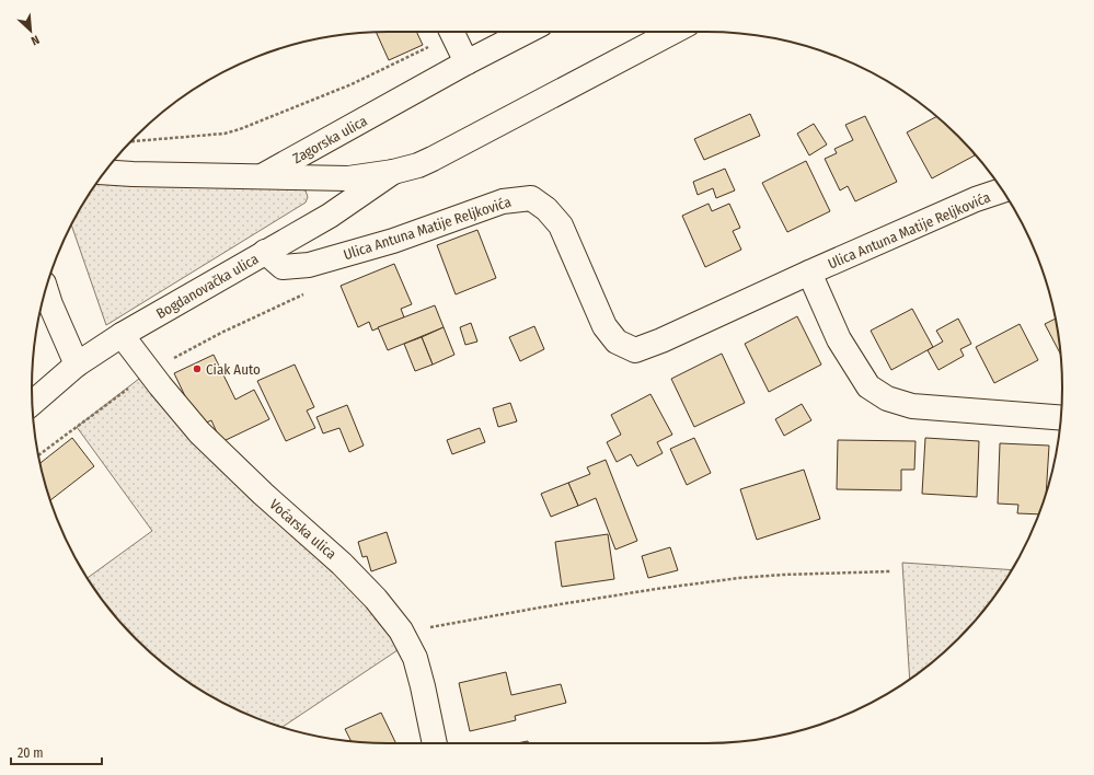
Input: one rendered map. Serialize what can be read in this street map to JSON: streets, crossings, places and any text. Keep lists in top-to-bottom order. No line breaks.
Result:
{"streets":{"street":["Zagorska ulica","Ulica Antuna Matije Reljkovića","Bogdanovačka ulica","Voćarska ulica"]},"crossings":[["Ulica Antuna Matije Reljkovića","Bogdanovačka ulica"],["Bogdanovačka ulica","Voćarska ulica"]],"places":["Ciak Auto"],"scale_bar":"20 m","north":"bottom right"}
